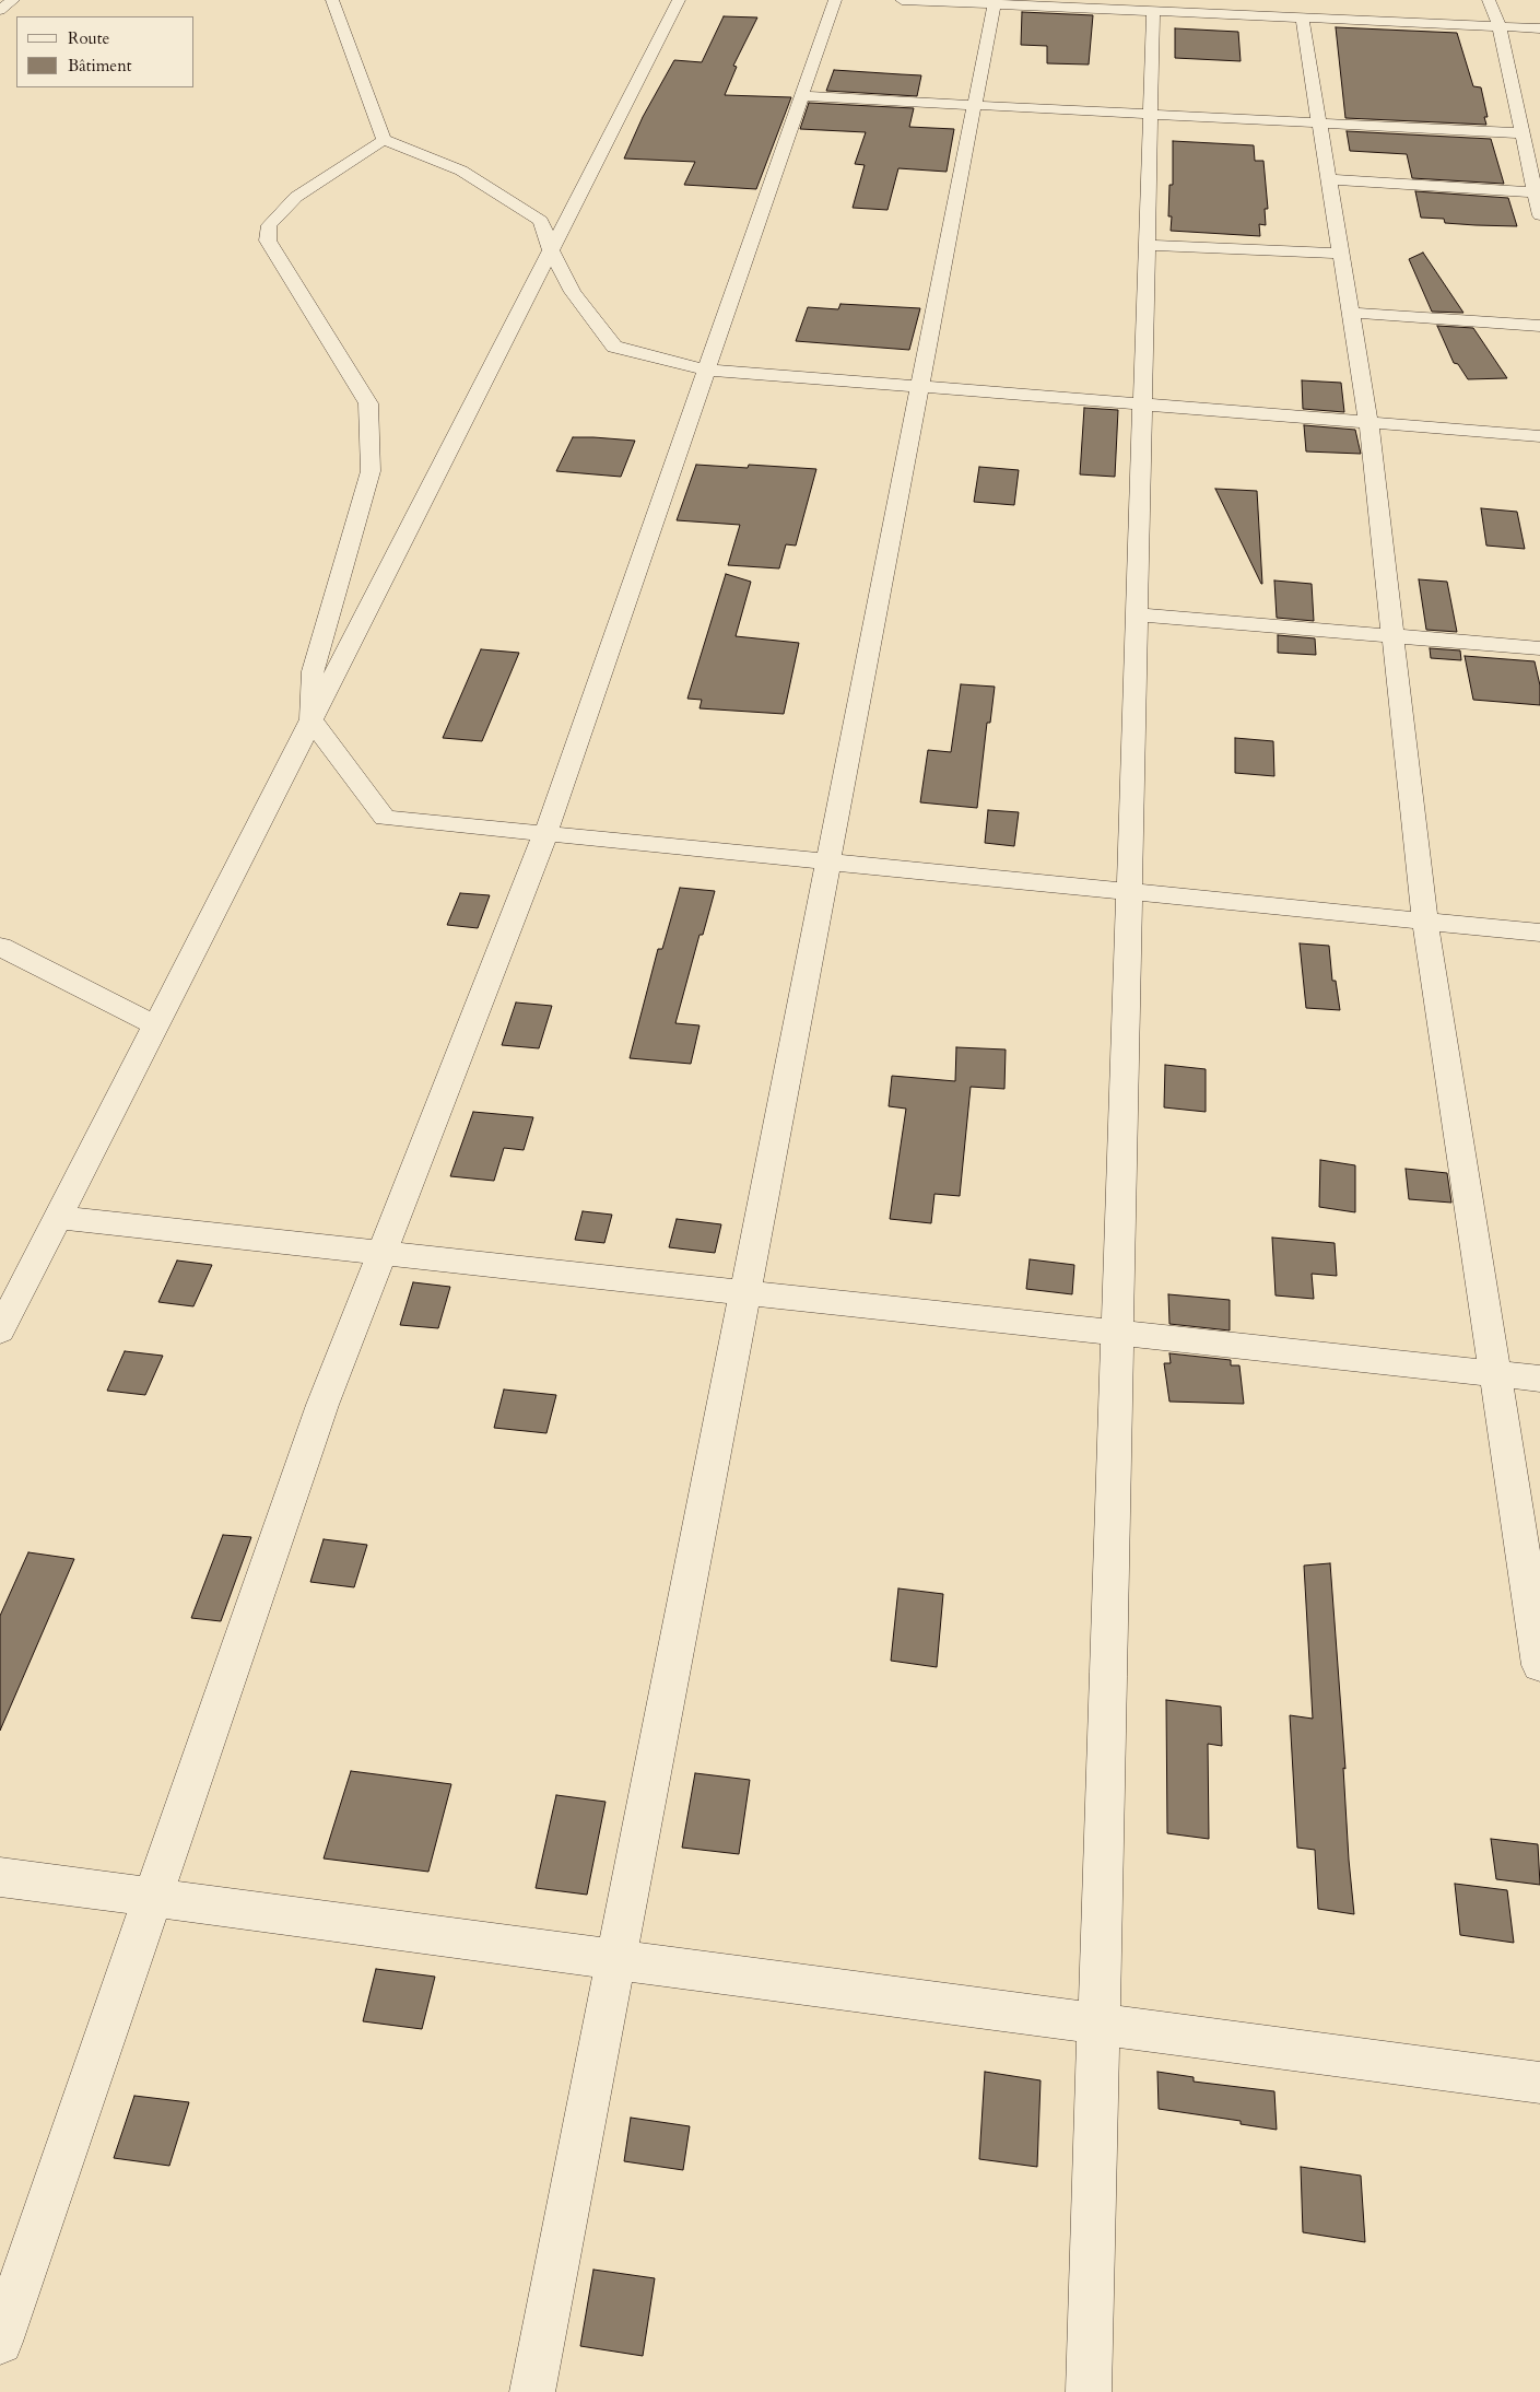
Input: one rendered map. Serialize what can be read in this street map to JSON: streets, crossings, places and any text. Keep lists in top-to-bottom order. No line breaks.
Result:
{"legend":["Route","Bâtiment"]}
